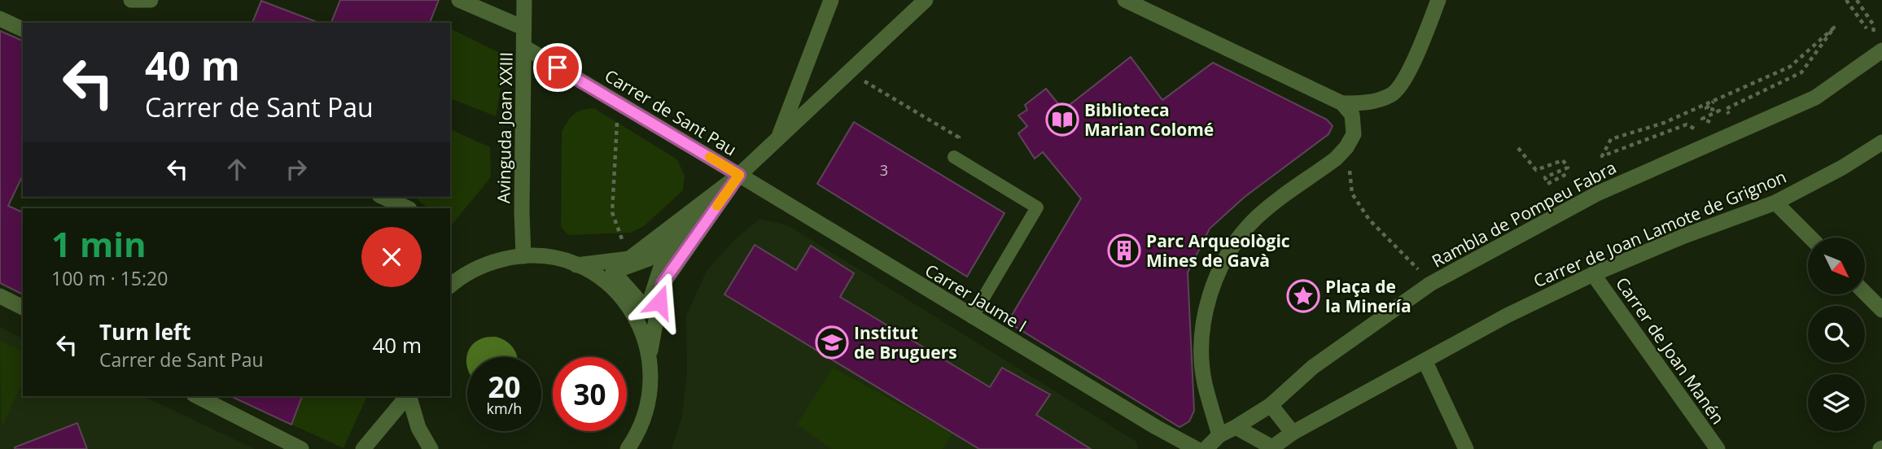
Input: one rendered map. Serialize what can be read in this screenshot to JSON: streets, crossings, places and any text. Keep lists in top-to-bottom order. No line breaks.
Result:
{"streets":{"street":["Carrer de Sant Pau","Avinguda Joan XXIII","Rambla de Pompeu Fabra","Carrer de Joan Lamote de Grignon","Carrer Jaume I","Carrer de Joan Manén"]},"crossings":[["Carrer de Sant Pau","Avinguda Joan XXIII"],["Carrer de Sant Pau","Carrer Jaume I"],["Carrer de Joan Lamote de Grignon","Carrer de Joan Manén"]],"places":{"library":["Biblioteca Marian Colomé"],"building":["Parc Arqueològic Mines de Gavà"],"place":["Plaça de la Minería"],"school or university":["Institut de Bruguers"]},"house_numbers":["3"],"north":"bottom right","page":{"turn":["40 m","Carrer de Sant Pau"],"heading":["1 min","100 m · 15:20"],"list":[{"name":"Turn left","note":"Carrer de Sant Pau","value":"40 m"}],"speed":"20 km/h","limit":"30"}}
